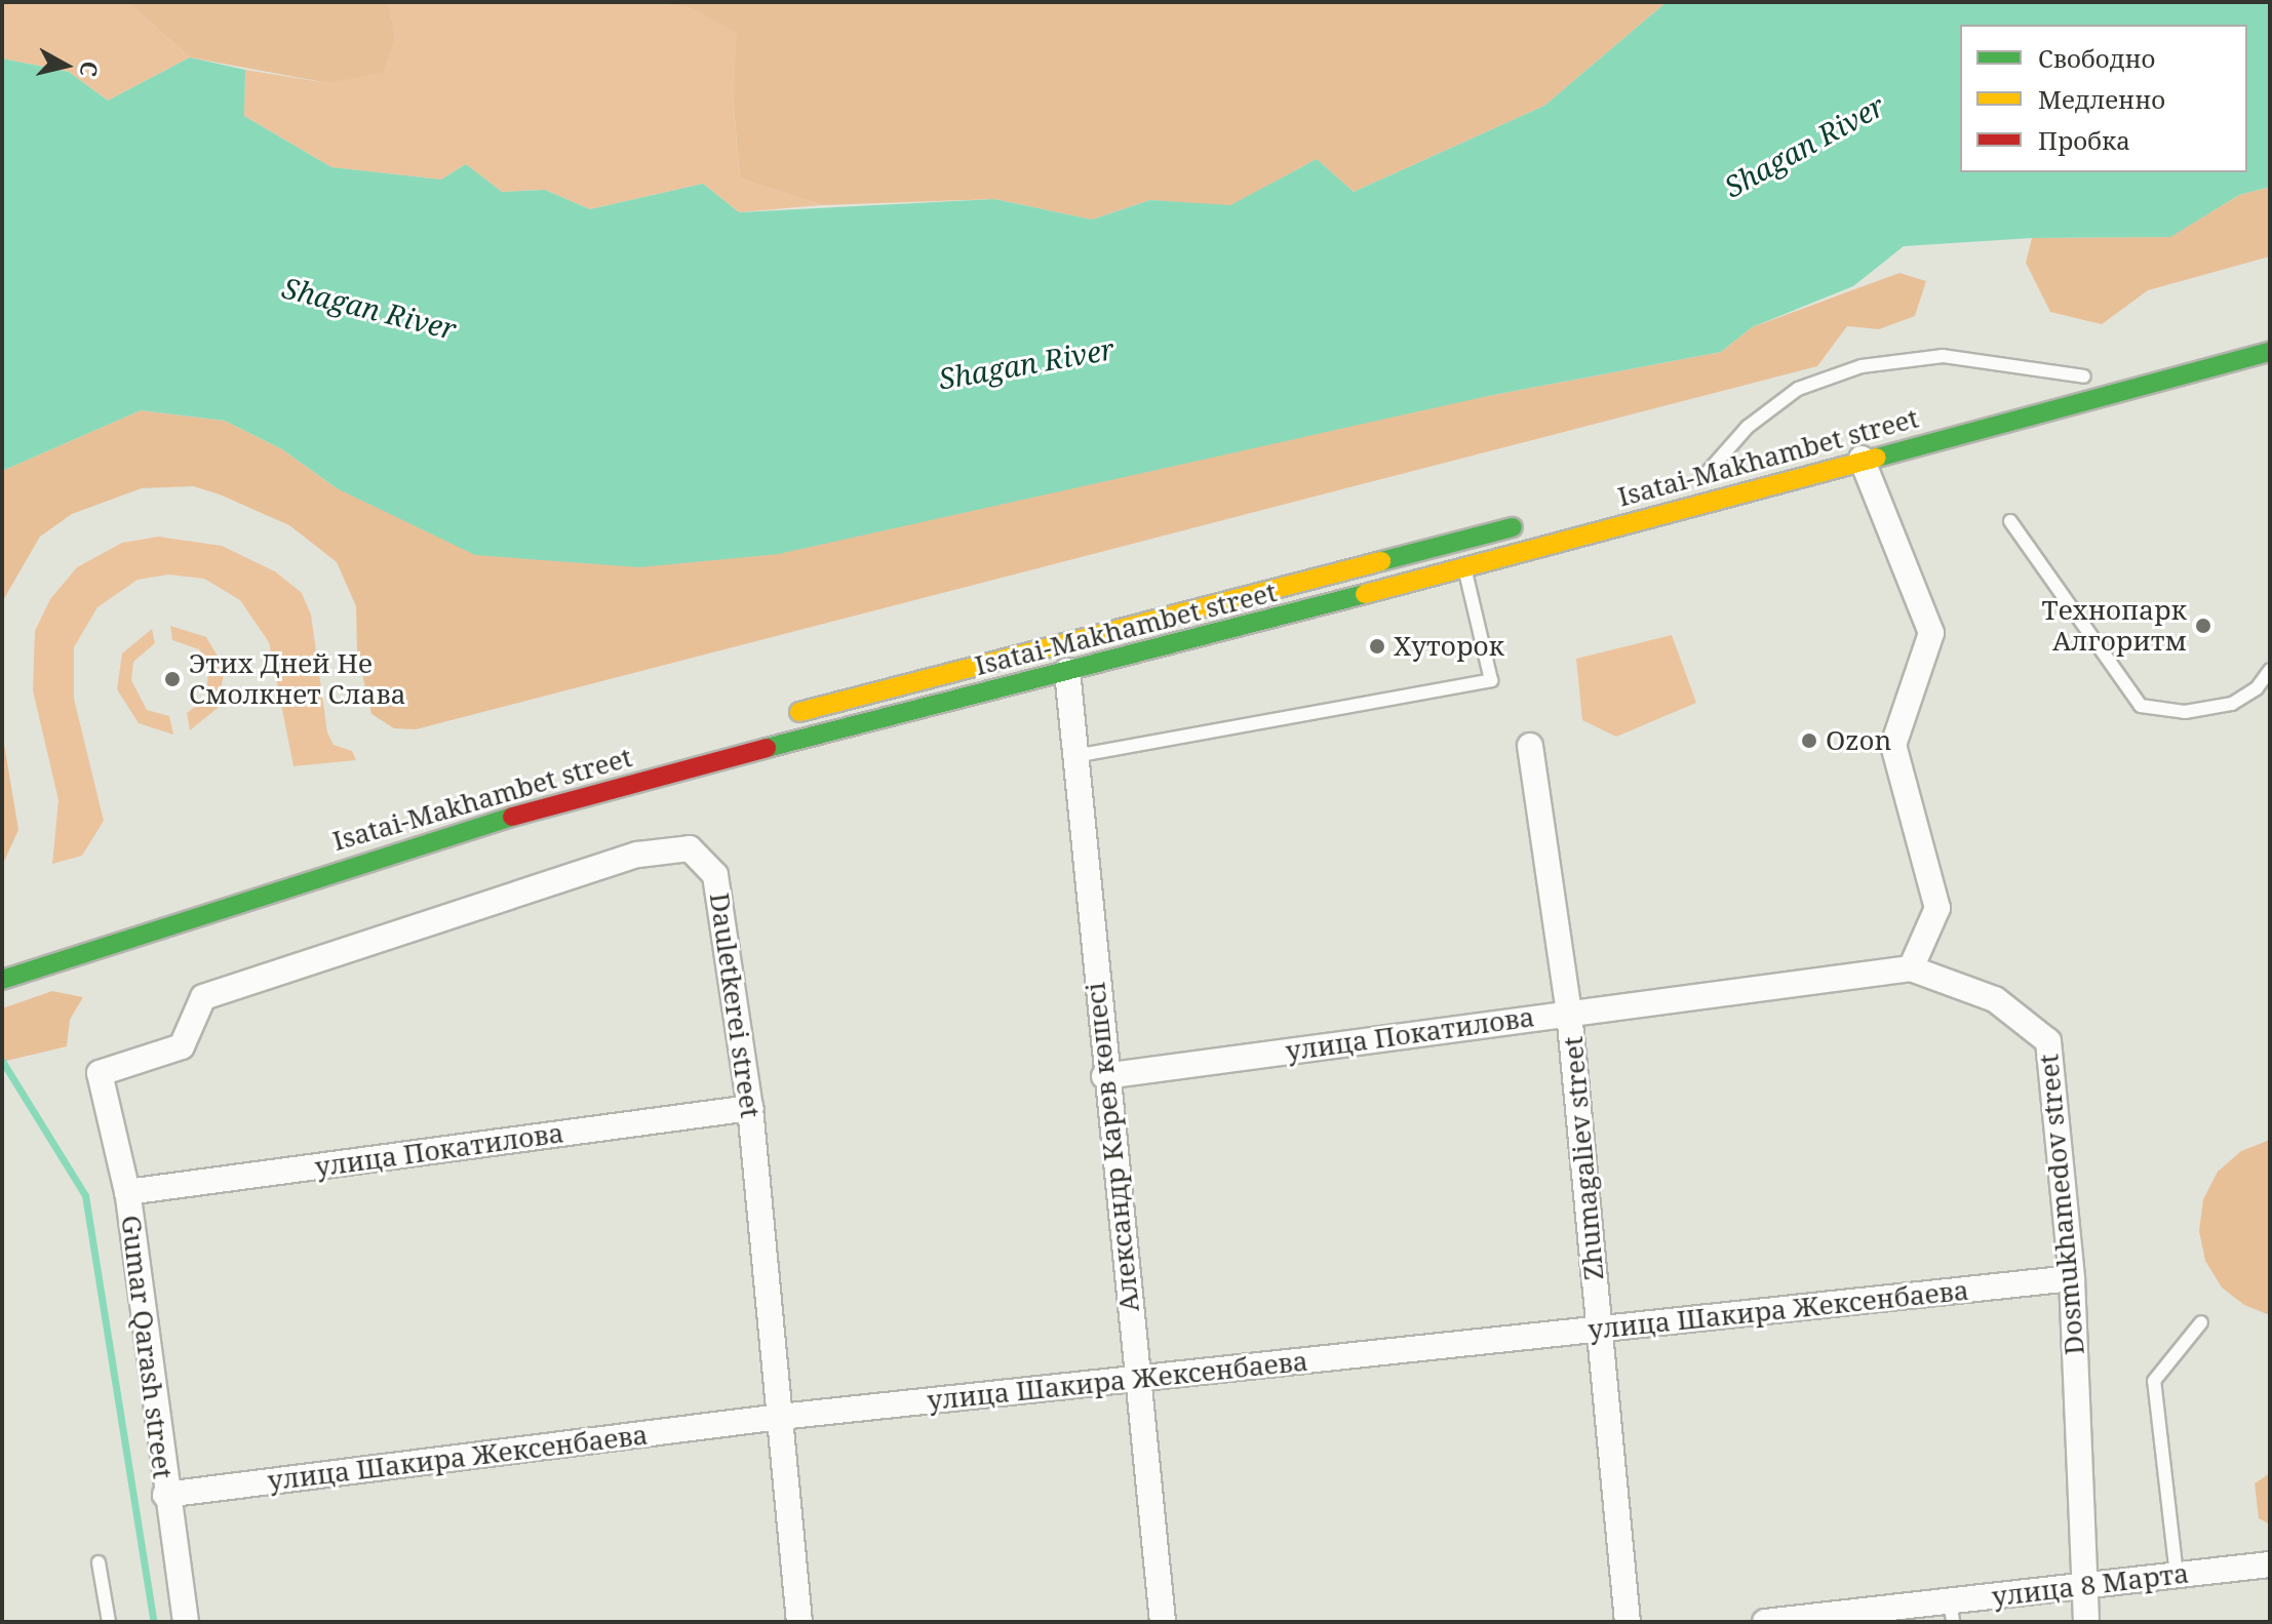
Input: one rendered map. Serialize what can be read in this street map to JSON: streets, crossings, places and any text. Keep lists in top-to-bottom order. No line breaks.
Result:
{"streets":{"main road":["Isatai-Makhambet street"],"street":["Dauletkerei street","улица Покатилова","Александр Карев көшесі","Zhumagaliev street","Dosmukhamedov street","улица Шакира Жексенбаева","Gumar Qarash street","улица 8 Марта"]},"crossings":[["Isatai-Makhambet street","Александр Карев көшесі"],["Dauletkerei street","улица Покатилова"],["Dauletkerei street","улица Шакира Жексенбаева"],["Dauletkerei street","Gumar Qarash street"],["улица Покатилова","Александр Карев көшесі"],["улица Покатилова","Zhumagaliev street"],["улица Покатилова","Dosmukhamedov street"],["улица Покатилова","Gumar Qarash street"],["Александр Карев көшесі","улица Шакира Жексенбаева"],["Zhumagaliev street","улица Шакира Жексенбаева"],["Dosmukhamedov street","улица Шакира Жексенбаева"],["Dosmukhamedov street","улица 8 Марта"],["улица Шакира Жексенбаева","Gumar Qarash street"]],"water":["Shagan River"],"places":["Технопарк Алгоритм","Хуторок","Этих Дней Не Смолкнет Слава","Ozon"],"legend":["Свободно","Медленно","Пробка"],"north":"right"}
